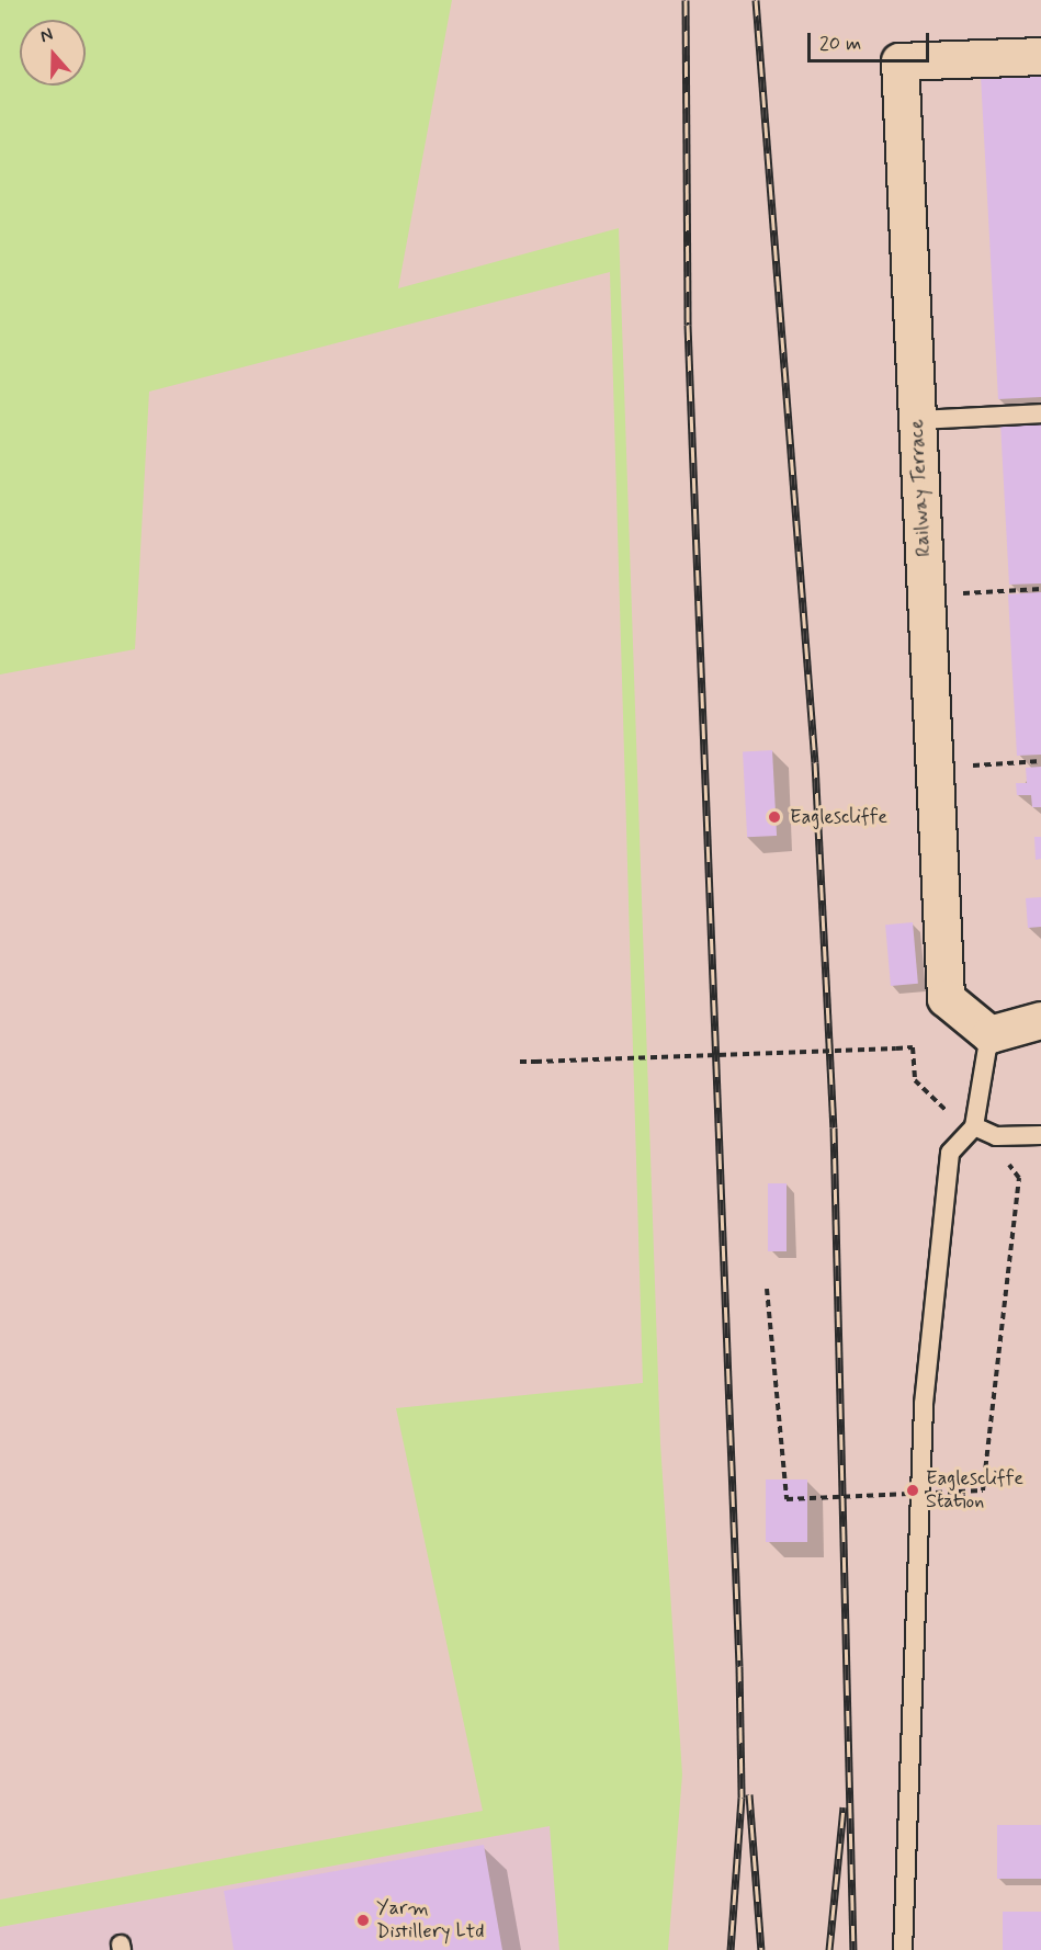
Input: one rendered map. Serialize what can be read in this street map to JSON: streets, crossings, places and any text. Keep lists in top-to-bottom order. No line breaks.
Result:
{"streets":{"street":["Railway Terrace"]},"places":["Eaglescliffe","Eaglescliffe Station","Yarm Distillery Ltd"],"scale_bar":"20 m","north":"top"}
